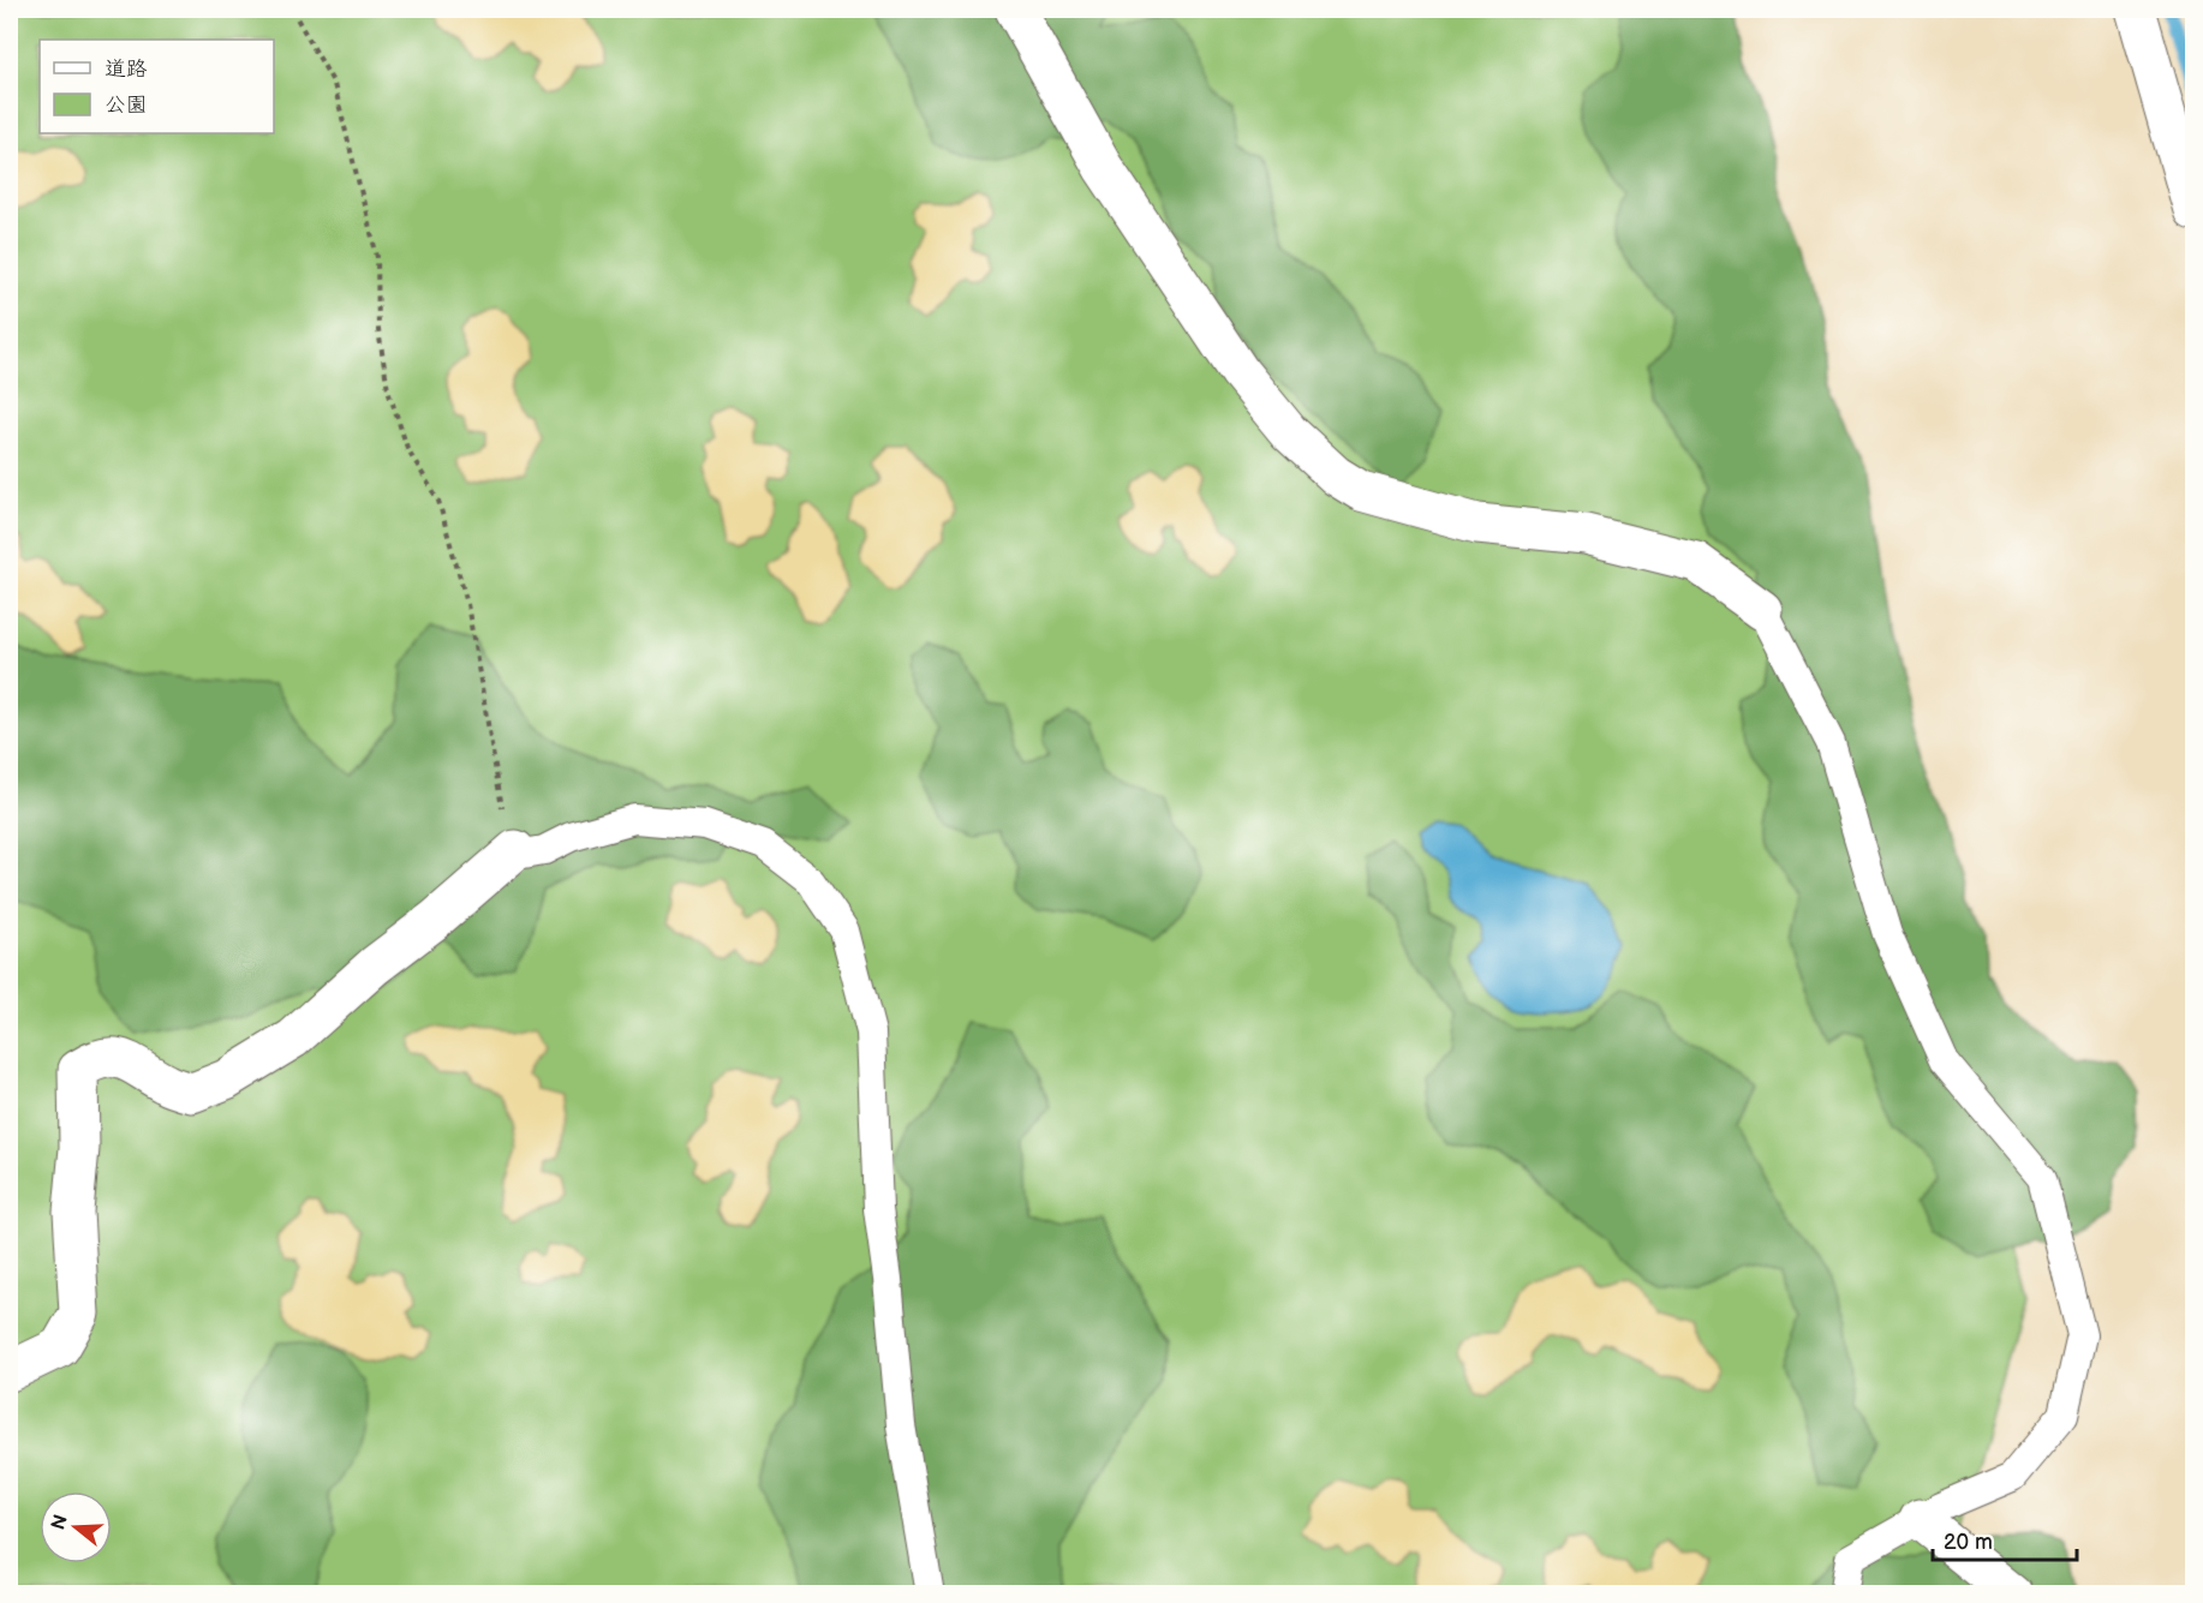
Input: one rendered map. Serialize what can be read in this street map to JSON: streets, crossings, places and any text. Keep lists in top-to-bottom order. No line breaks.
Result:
{"legend":["道路","公園"],"scale_bar":"20 m","north":"left"}
